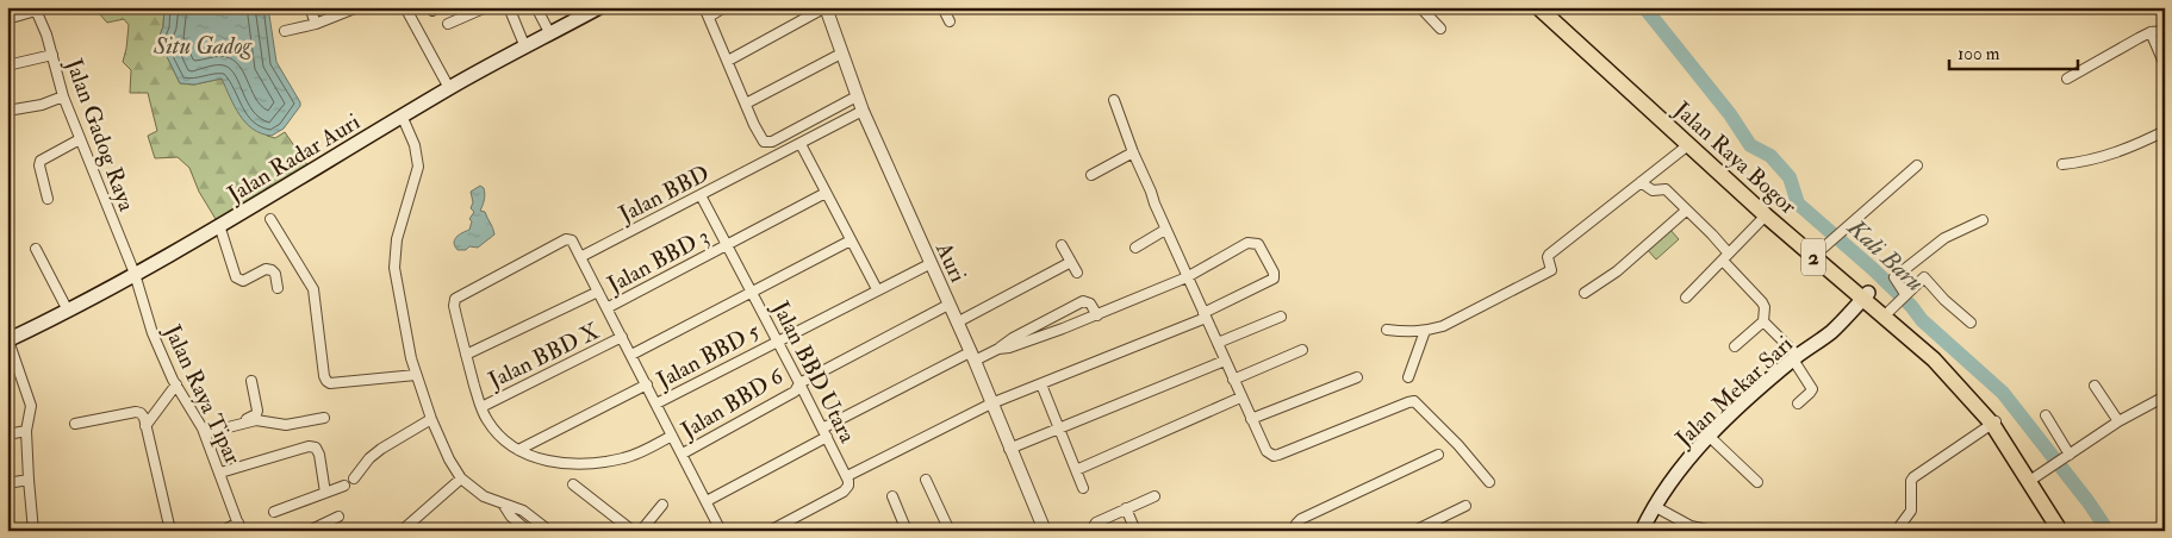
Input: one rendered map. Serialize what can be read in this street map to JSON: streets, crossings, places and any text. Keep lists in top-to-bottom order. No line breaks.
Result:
{"streets":{"highway":["Jalan Raya Bogor","2"],"main road":["Jalan Radar Auri","Jalan Mekar Sari"],"street":["Jalan Gadog Raya","Jalan BBD","Jalan BBD 3","Auri","Jalan BBD X","Jalan BBD 5","Jalan BBD Utara","Jalan Raya Tipar","Jalan BBD 6"]},"crossings":[["Jalan Gadog Raya","Jalan Radar Auri"],["Jalan Gadog Raya","Jalan Raya Tipar"],["Jalan Radar Auri","Jalan Raya Tipar"],["Jalan Raya Bogor","Jalan Mekar Sari"],["Jalan BBD","Auri"],["Jalan BBD","Jalan BBD Utara"],["Jalan BBD 3","Jalan BBD Utara"],["Auri","Jalan BBD 5"],["Auri","Jalan BBD 6"],["Jalan BBD 5","Jalan BBD Utara"],["Jalan BBD Utara","Jalan BBD 6"]],"water":["Situ Gadog","Kali Baru"],"scale_bar":"100 m"}
